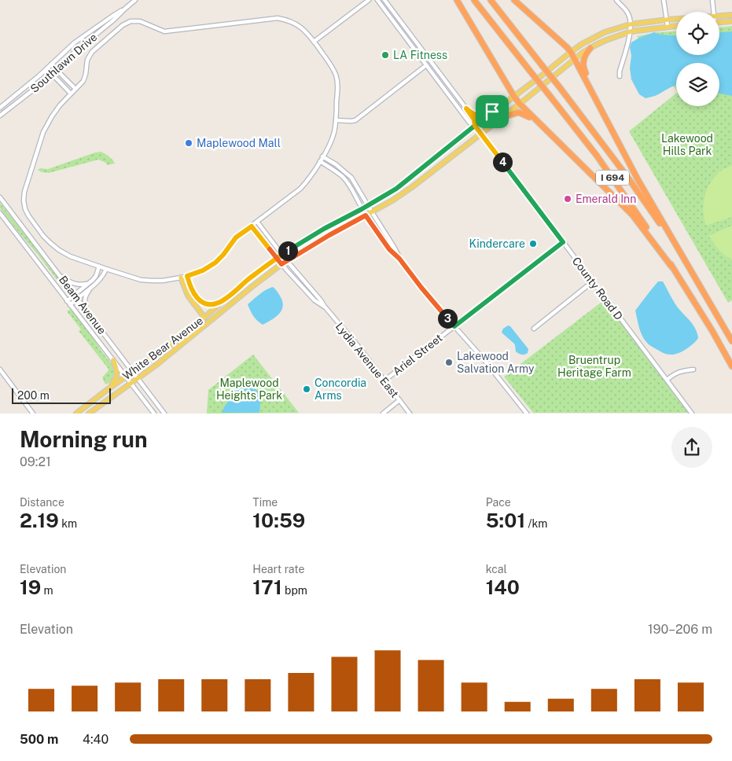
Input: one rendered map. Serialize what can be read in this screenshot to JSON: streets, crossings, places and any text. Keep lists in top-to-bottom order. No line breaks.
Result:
{"streets":{"highway":["I 694"],"main road":["White Bear Avenue"],"street":["Southlawn Drive","County Road D","Beam Avenue","Ariel Street","Lydia Avenue East"]},"crossings":[["County Road D","White Bear Avenue"],["County Road D","Ariel Street"],["Beam Avenue","White Bear Avenue"],["White Bear Avenue","Lydia Avenue East"],["Ariel Street","Lydia Avenue East"]],"parks":["Lakewood Hills Park","Bruentrup Heritage Farm","Maplewood Heights Park"],"places":["LA Fitness","Maplewood Mall","Emerald Inn","Kindercare","Lakewood Salvation Army","Concordia Arms"],"scale_bar":"200 m","page":{"pins":["4","1","3"],"scale":"200 m","heading":["Morning run","09:21"],"stats":[["Distance","2.19 km"],["Time","10:59"],["Pace","5:01 /km"],["Elevation","19 m"],["Heart rate","171 bpm"],["kcal","140"]],"chart":["Elevation","190–206 m"],"list":[{"name":"500 m","note":"4:40"}]}}
